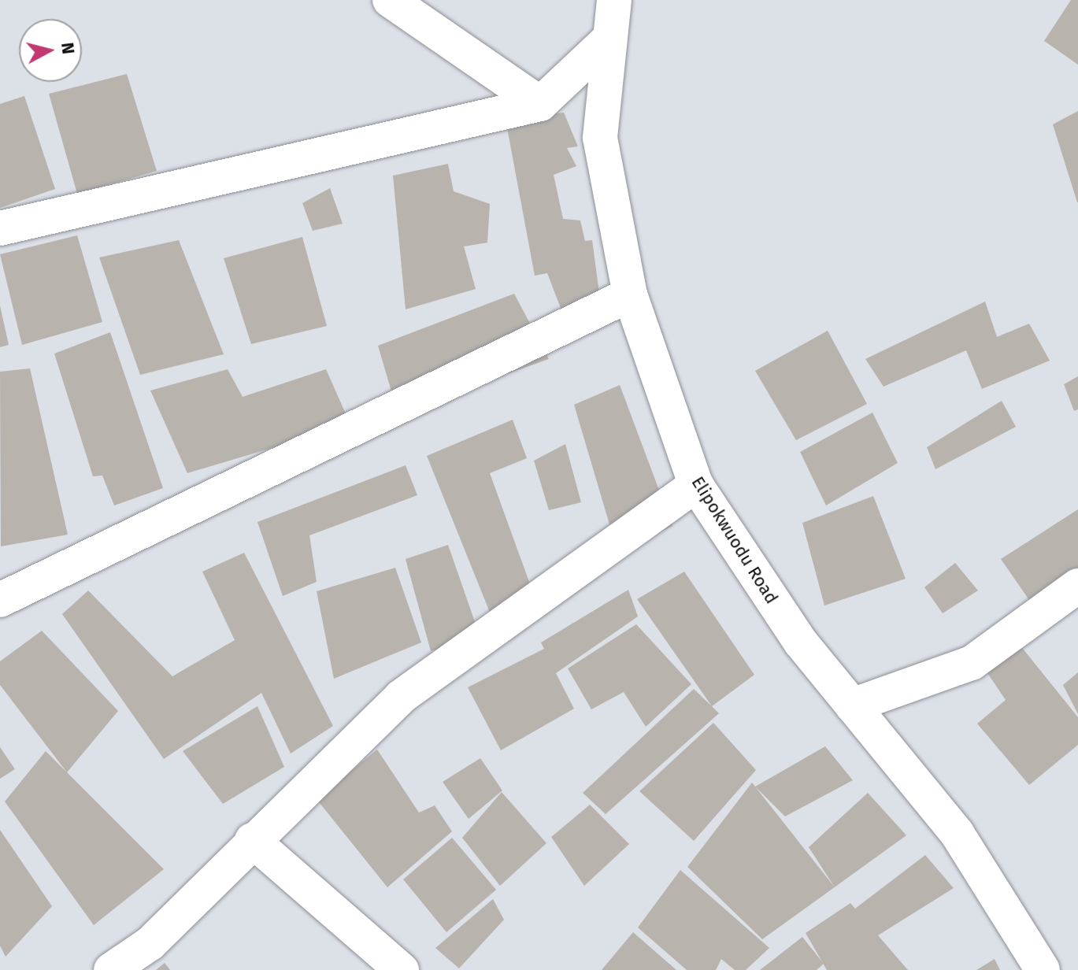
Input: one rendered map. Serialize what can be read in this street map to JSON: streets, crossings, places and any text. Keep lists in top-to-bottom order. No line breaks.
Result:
{"streets":{"street":["Elipokwuodu Road"]},"north":"right"}
